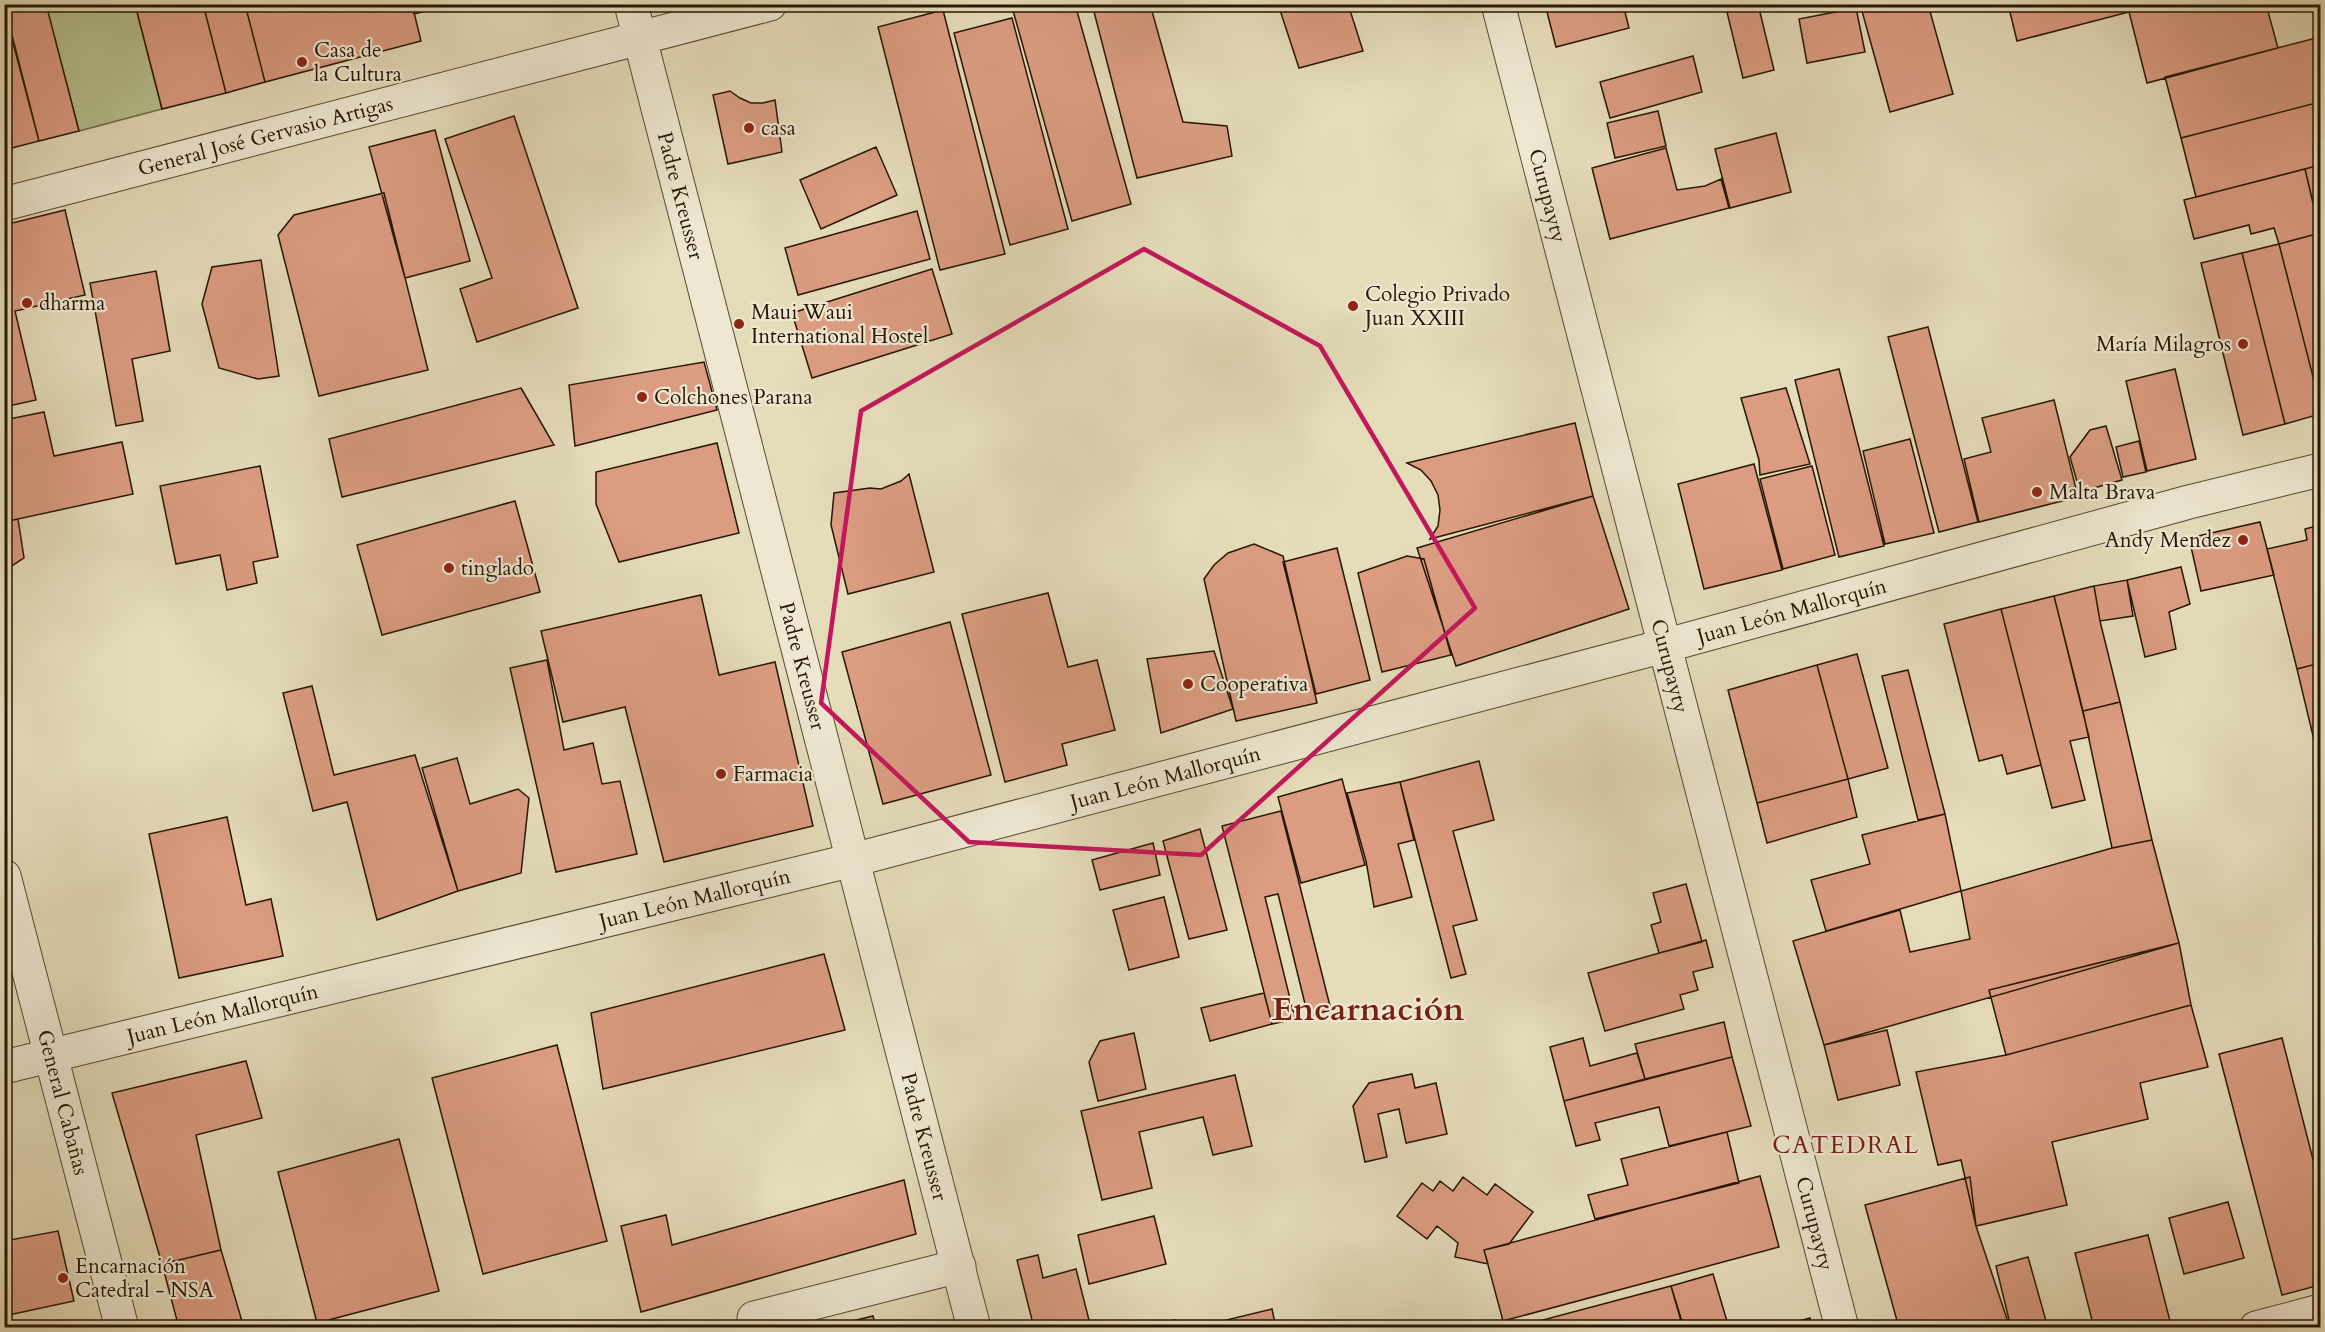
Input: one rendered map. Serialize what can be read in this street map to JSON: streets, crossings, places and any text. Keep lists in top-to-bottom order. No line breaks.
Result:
{"streets":{"street":["General José Gervasio Artigas","Padre Kreusser","Curupayty","Juan León Mallorquín","General Cabañas"]},"crossings":[["General José Gervasio Artigas","Padre Kreusser"],["Padre Kreusser","Juan León Mallorquín"],["Curupayty","Juan León Mallorquín"],["Juan León Mallorquín","General Cabañas"]],"districts":["Encarnación","CATEDRAL"],"places":["Casa de la Cultura","casa","dharma","Colegio Privado Juan XXIII","Maui Waui International Hostel","María Milagros","Colchones Parana","Malta Brava","Andy Mendez","tinglado","Cooperativa","Farmacia","Encarnación Catedral - NSA"]}
